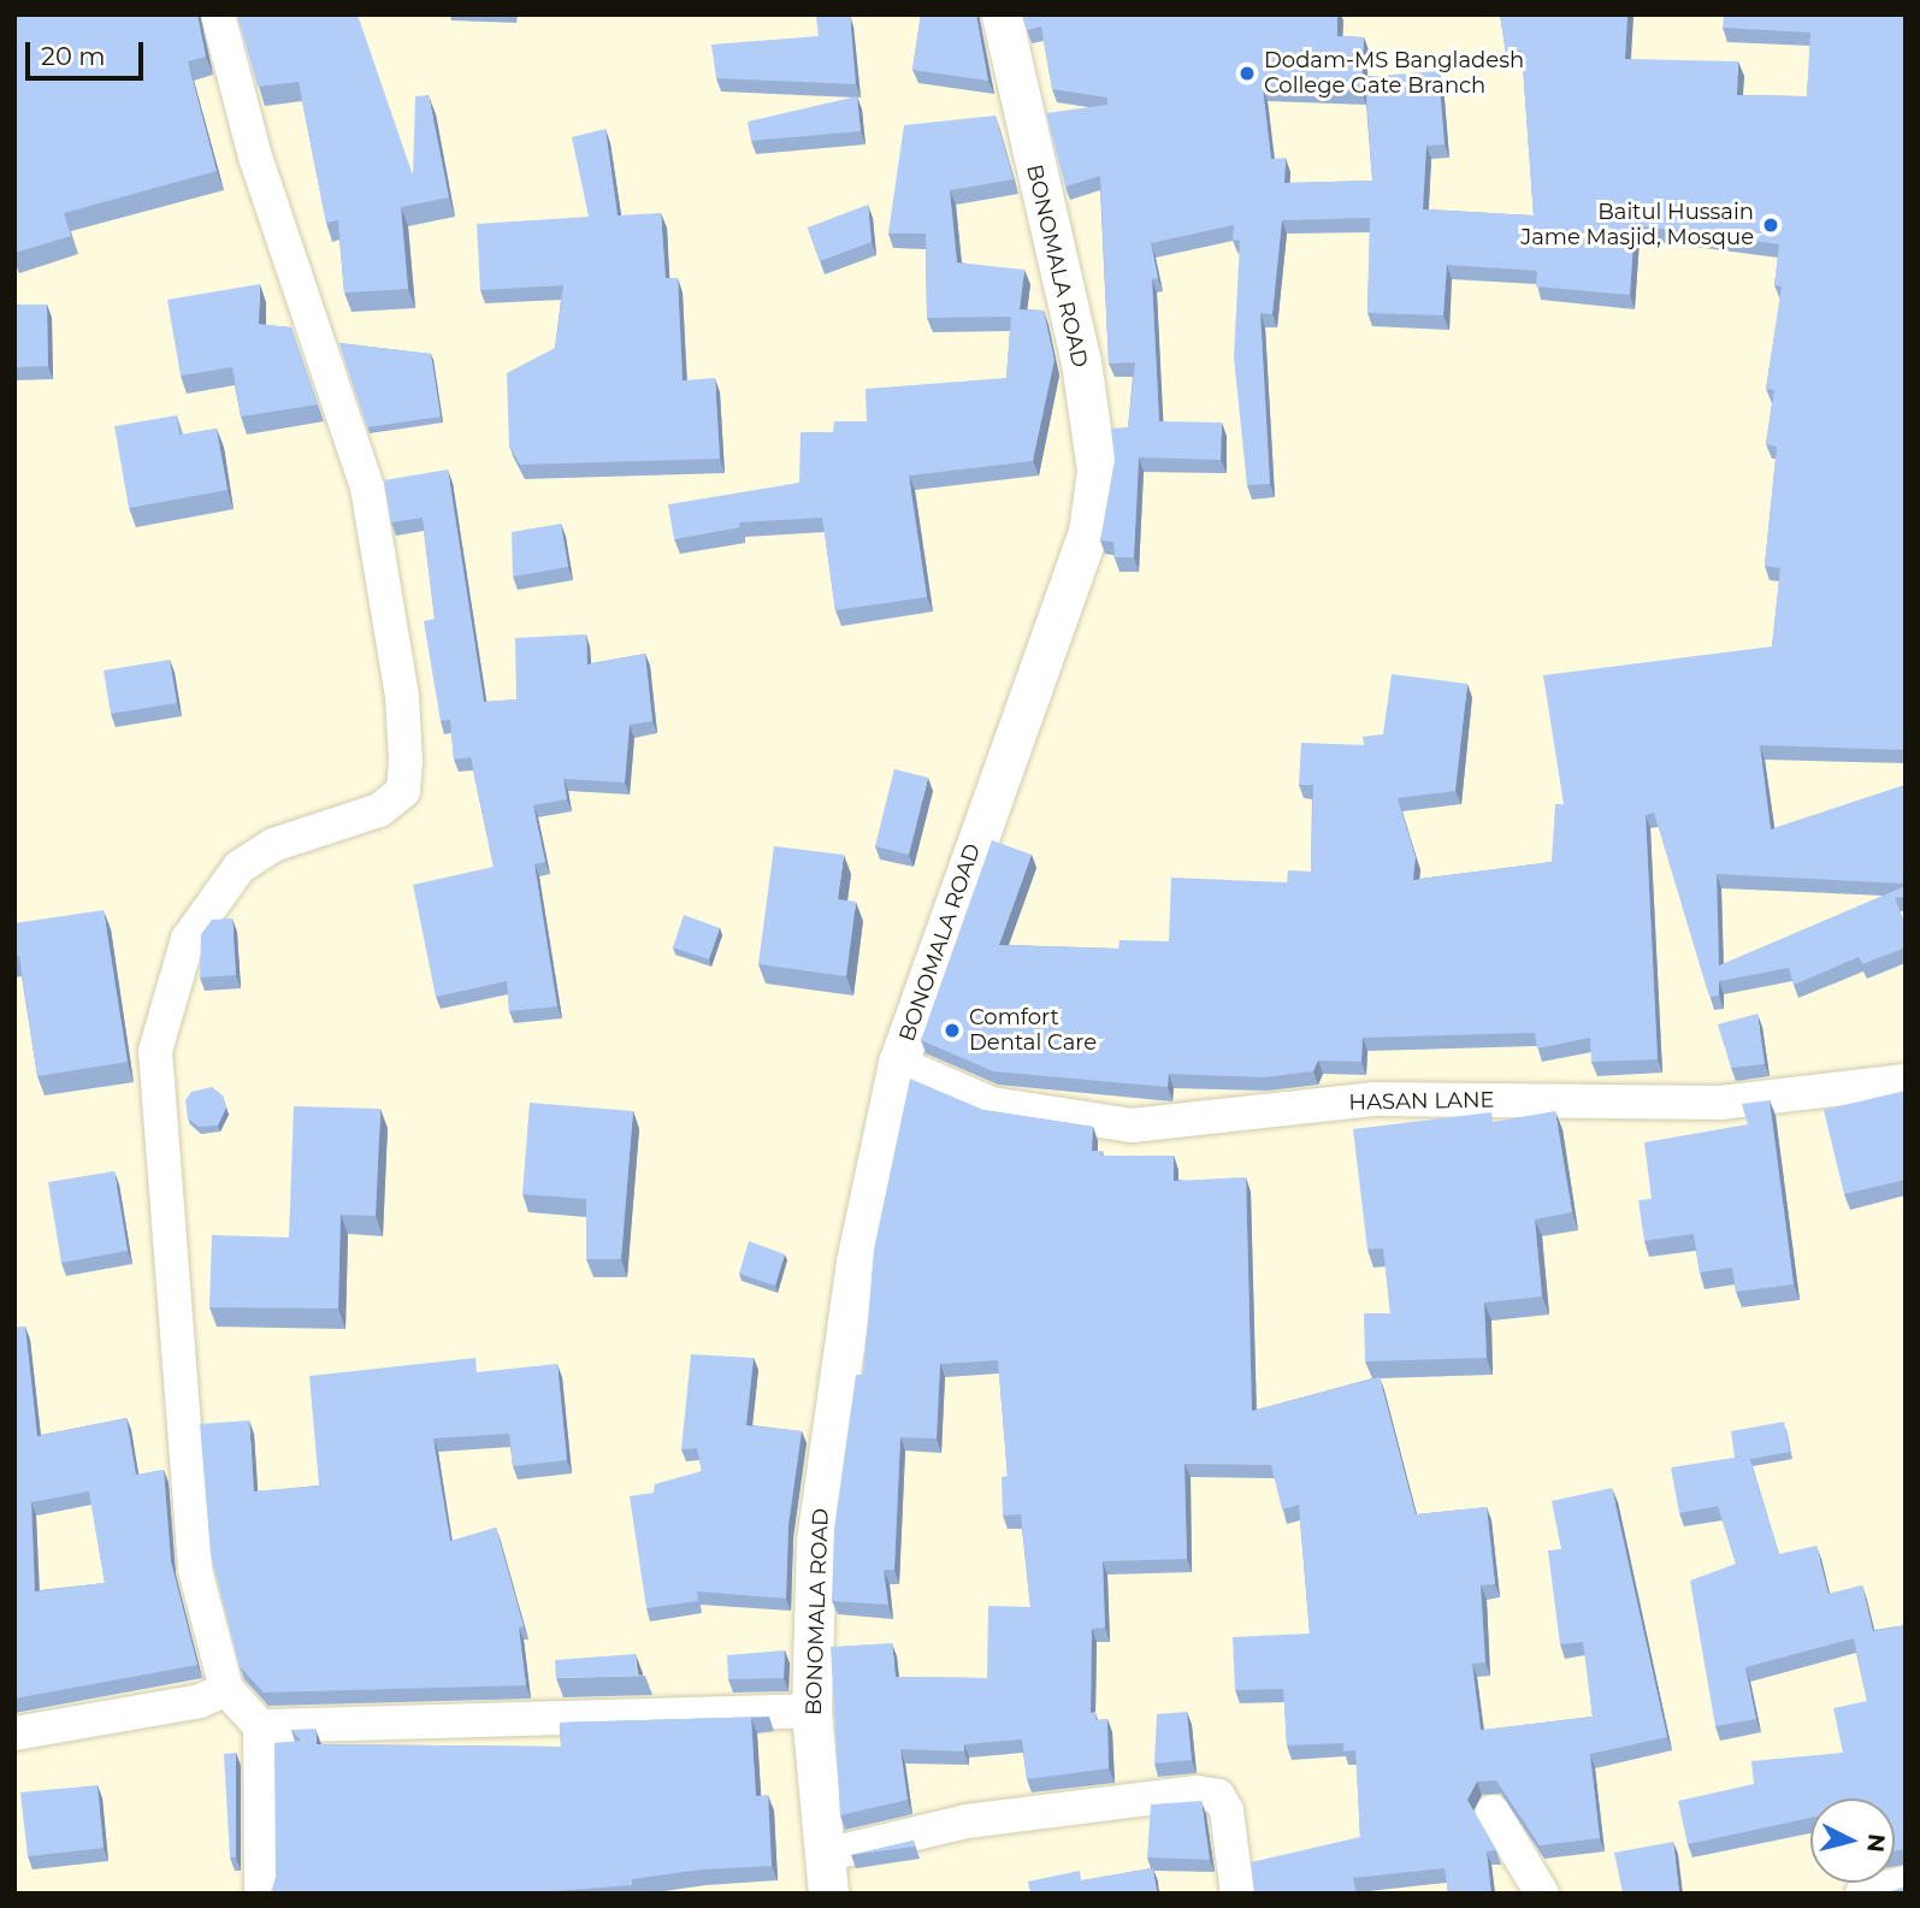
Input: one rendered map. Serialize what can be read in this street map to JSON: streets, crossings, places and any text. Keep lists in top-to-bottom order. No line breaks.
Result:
{"streets":{"street":["BONOMALA ROAD","HASAN LANE"]},"crossings":[["BONOMALA ROAD","HASAN LANE"]],"places":["Dodam-MS Bangladesh College Gate Branch","Baitul Hussain Jame Masjid, Mosque","Comfort Dental Care"],"scale_bar":"20 m","north":"right"}
